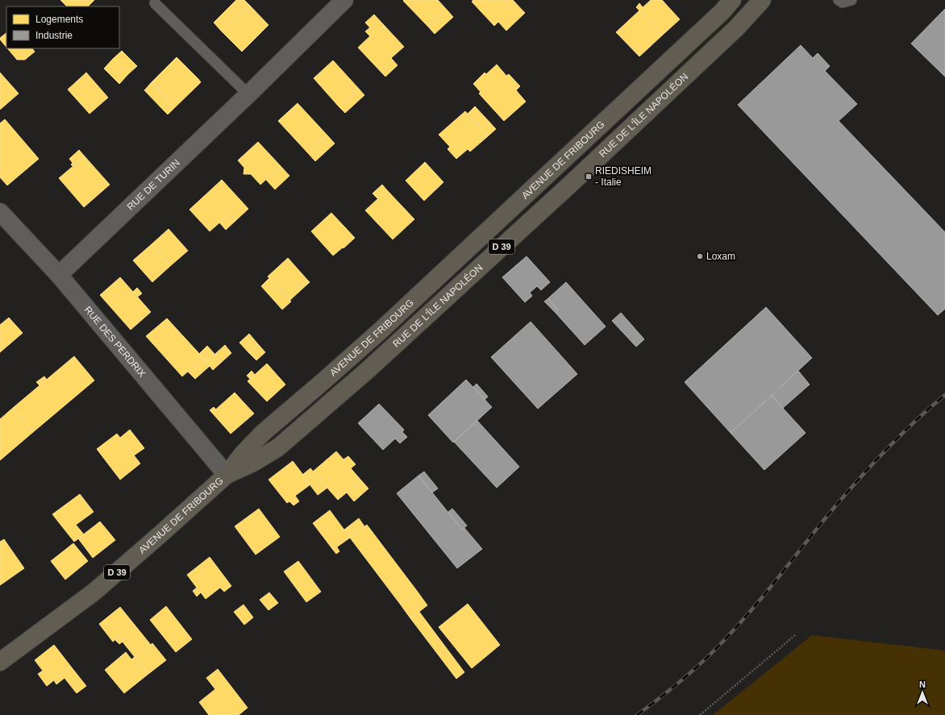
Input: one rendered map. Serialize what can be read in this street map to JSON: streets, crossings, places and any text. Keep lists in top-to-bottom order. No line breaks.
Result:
{"streets":{"main road":["RUE DE L'ÎLE NAPOLÉON","AVENUE DE FRIBOURG","D 39"],"street":["RUE DE TURIN","RUE DES PERDRIX"]},"crossings":[["RUE DE L'ÎLE NAPOLÉON","AVENUE DE FRIBOURG"],["RUE DE L'ÎLE NAPOLÉON","RUE DES PERDRIX"],["AVENUE DE FRIBOURG","RUE DES PERDRIX"],["RUE DE TURIN","RUE DES PERDRIX"]],"places":{"transit":["RIEDISHEIM - Italie"],"other":["Loxam"]},"legend":["Logements","Industrie"],"north":"top"}
